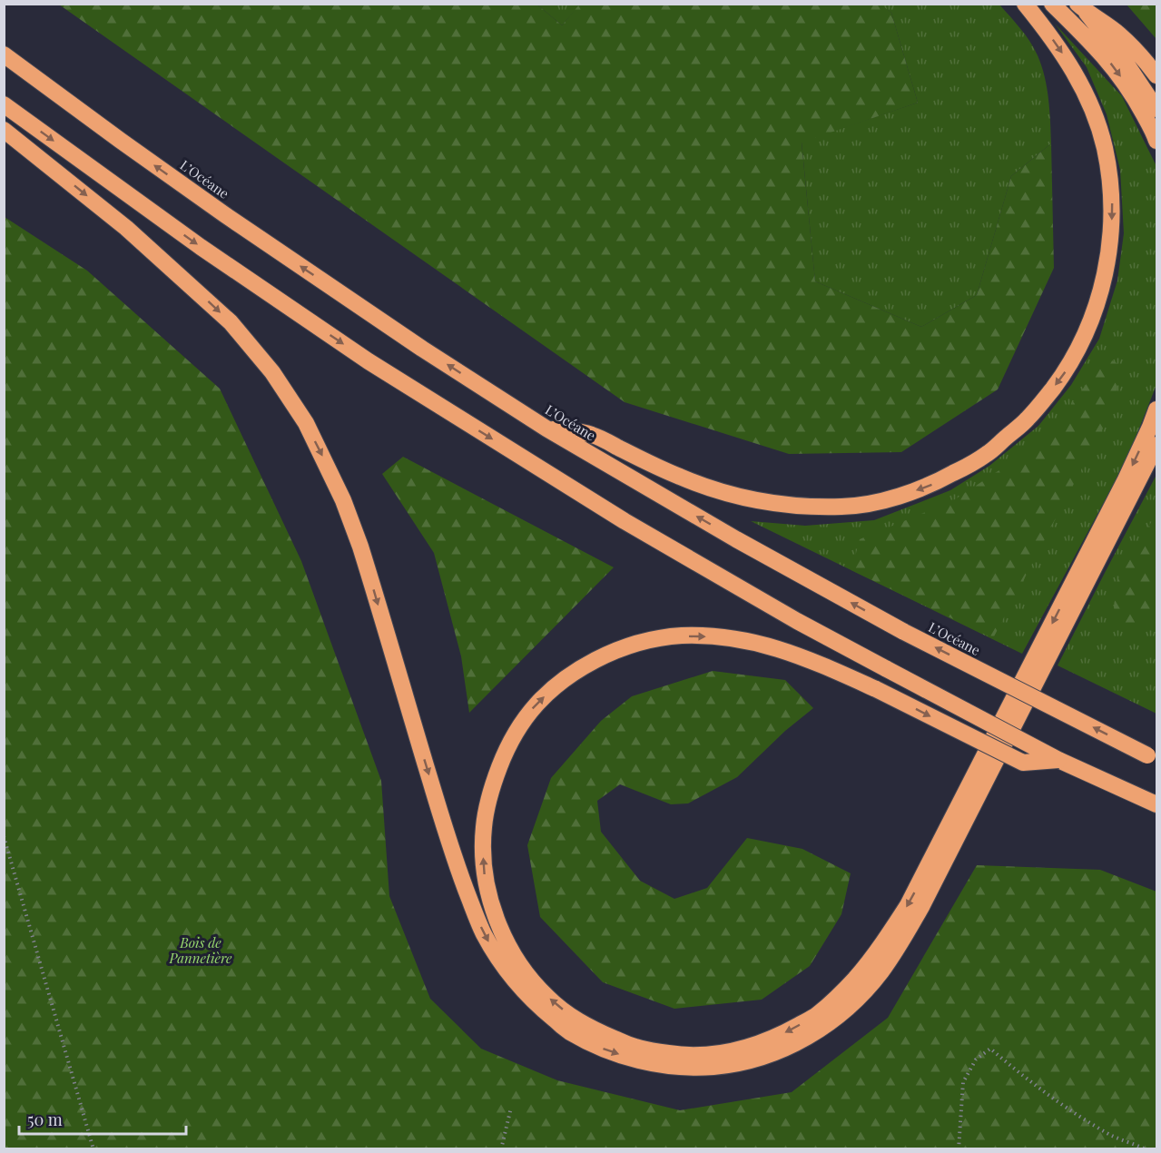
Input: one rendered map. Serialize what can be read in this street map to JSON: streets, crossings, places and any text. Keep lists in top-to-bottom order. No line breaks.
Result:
{"streets":{"highway":["L’Océane"]},"parks":["Bois de Pannetière"],"scale_bar":"50 m"}
